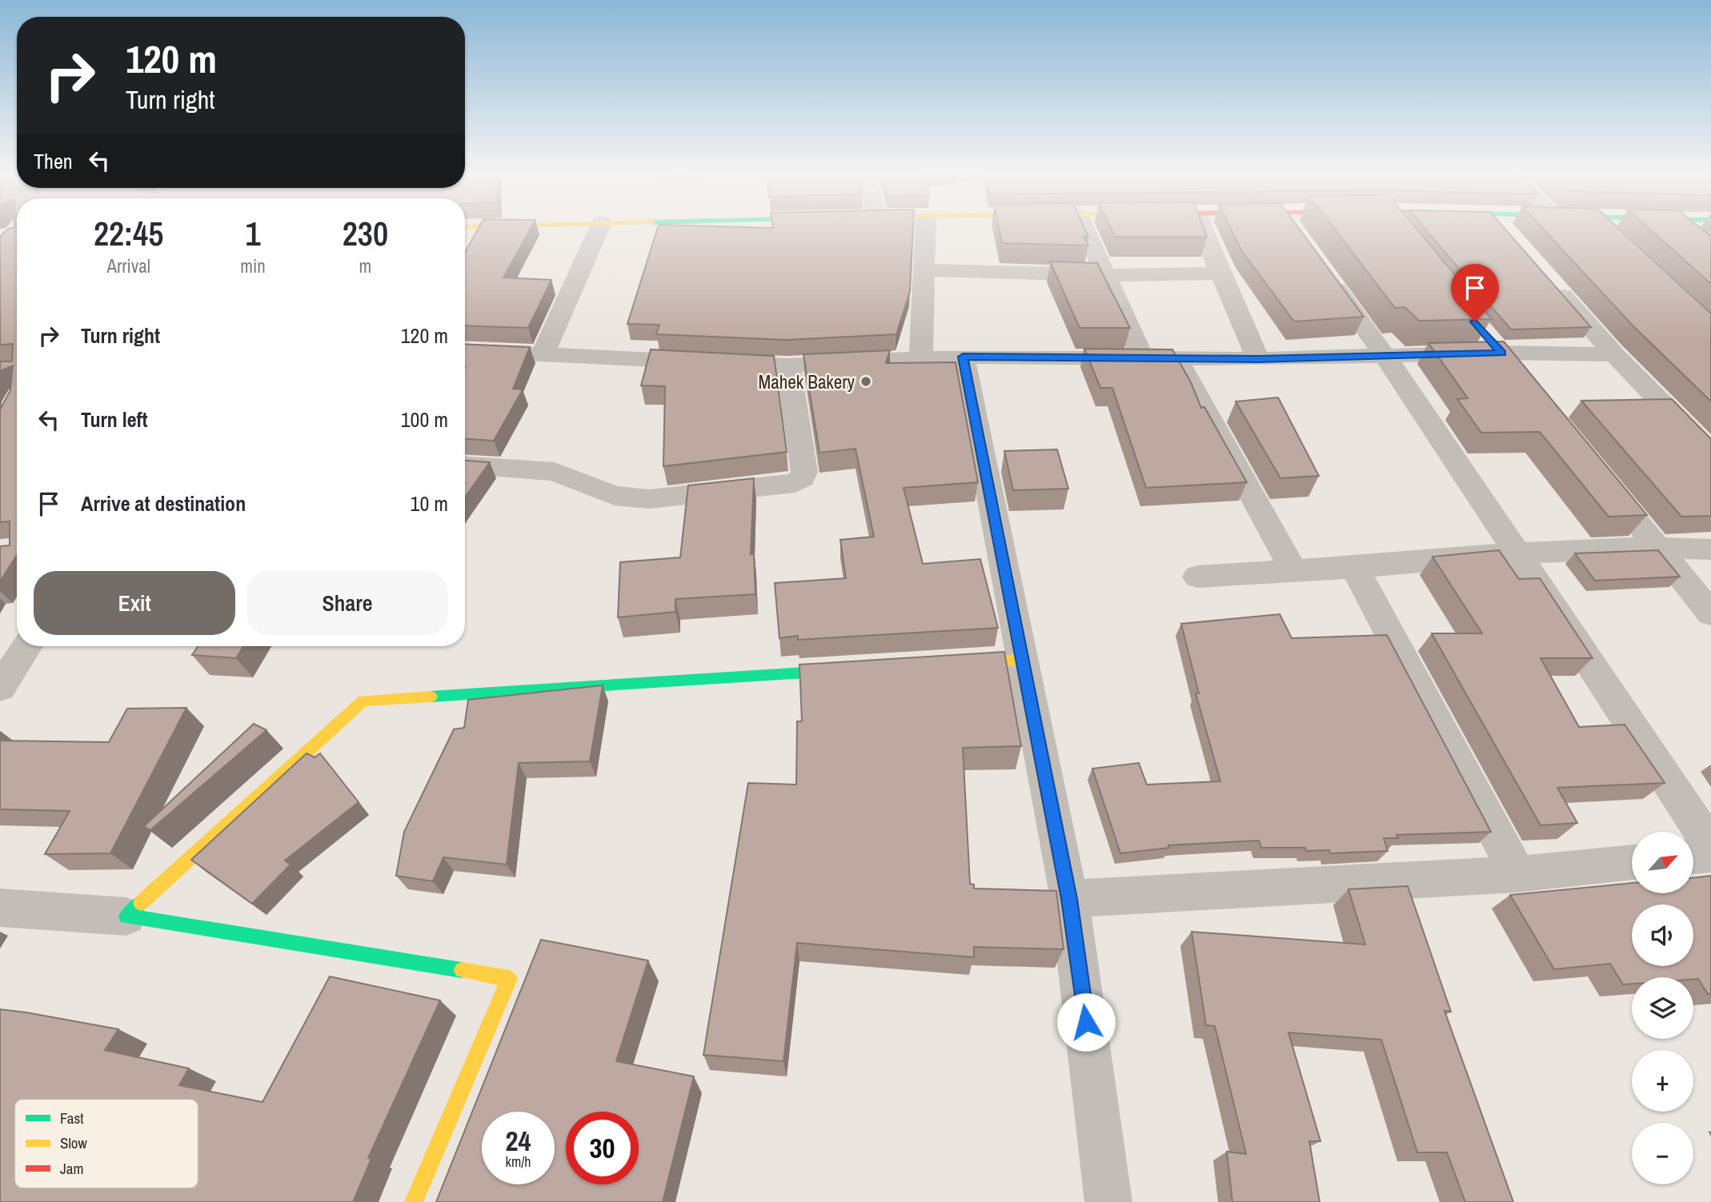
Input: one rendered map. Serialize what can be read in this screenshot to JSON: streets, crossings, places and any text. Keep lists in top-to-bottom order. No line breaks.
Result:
{"places":["Mahek Bakery"],"legend":["Fast","Slow","Jam"],"north":"top right","page":{"turn":["120 m","Turn right"],"then":"Then","eta":["22:45","Arrival","1","min","230","m"],"list":[{"name":"Turn right","value":"120 m"},{"name":"Turn left","value":"100 m"},{"name":"Arrive at destination","value":"10 m"}],"buttons":["Exit","Share"],"map_buttons":["+","−"],"speed":"24 km/h","limit":"30"}}
